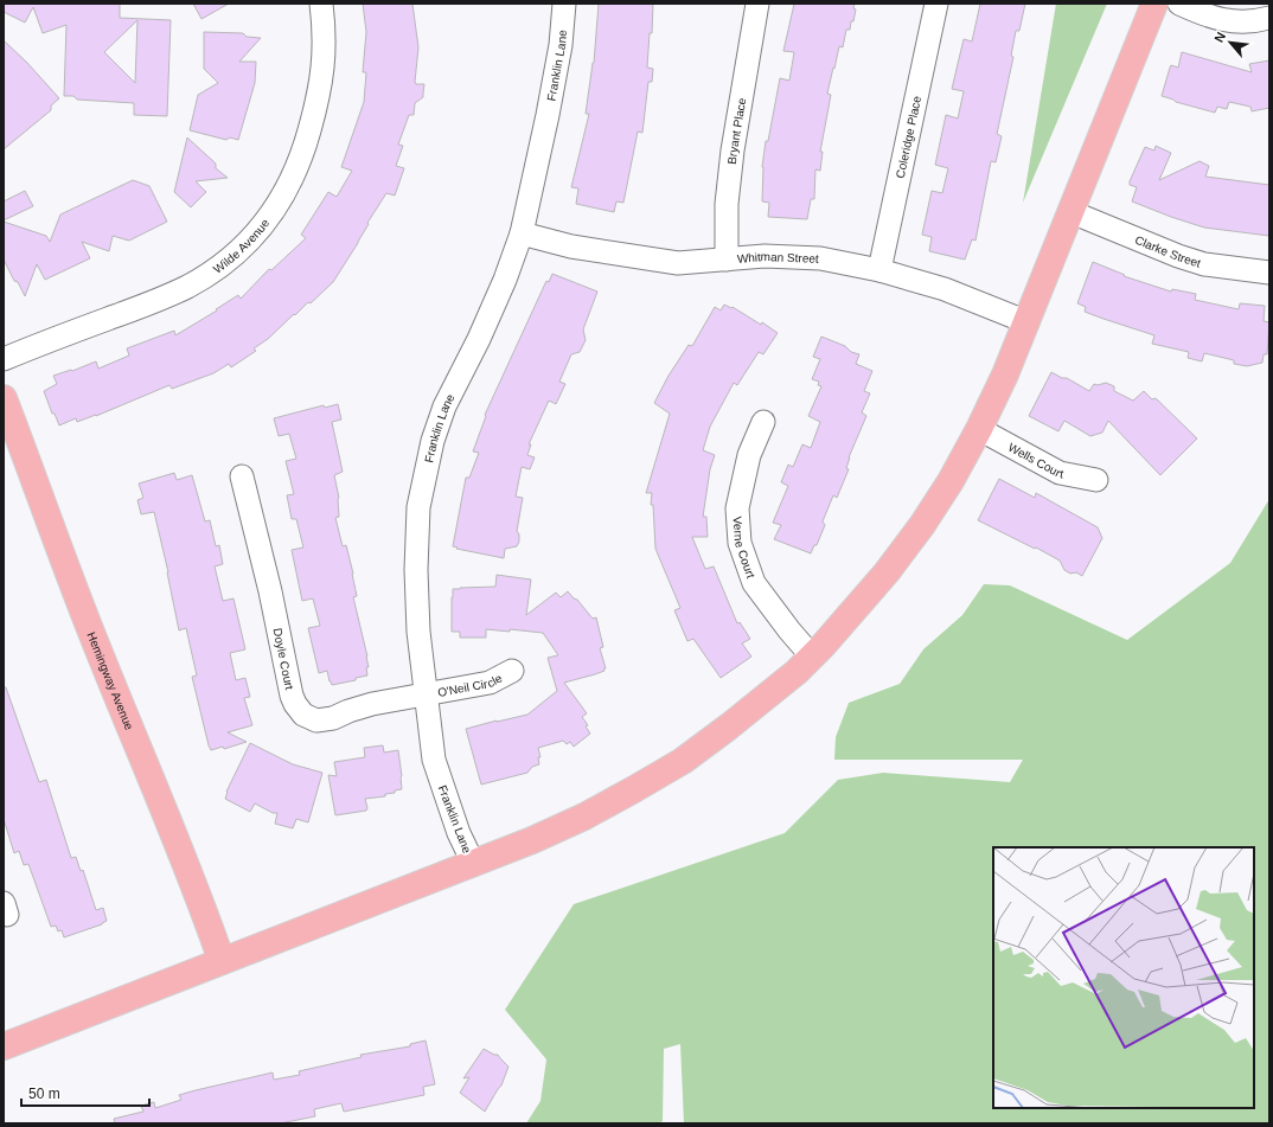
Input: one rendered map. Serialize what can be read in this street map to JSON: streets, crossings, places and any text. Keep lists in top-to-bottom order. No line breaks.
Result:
{"streets":{"main road":["Hemingway Avenue"],"street":["Franklin Lane","Bryant Place","Coleridge Place","Wilde Avenue","Clarke Street","Whitman Street","Wells Court","Verne Court","Doyle Court","O'Neil Circle"]},"crossings":[["Franklin Lane","Whitman Street"],["Franklin Lane","Doyle Court"],["Franklin Lane","O'Neil Circle"],["Bryant Place","Whitman Street"],["Coleridge Place","Whitman Street"],["Doyle Court","O'Neil Circle"]],"scale_bar":"50 m","north":"top left"}
